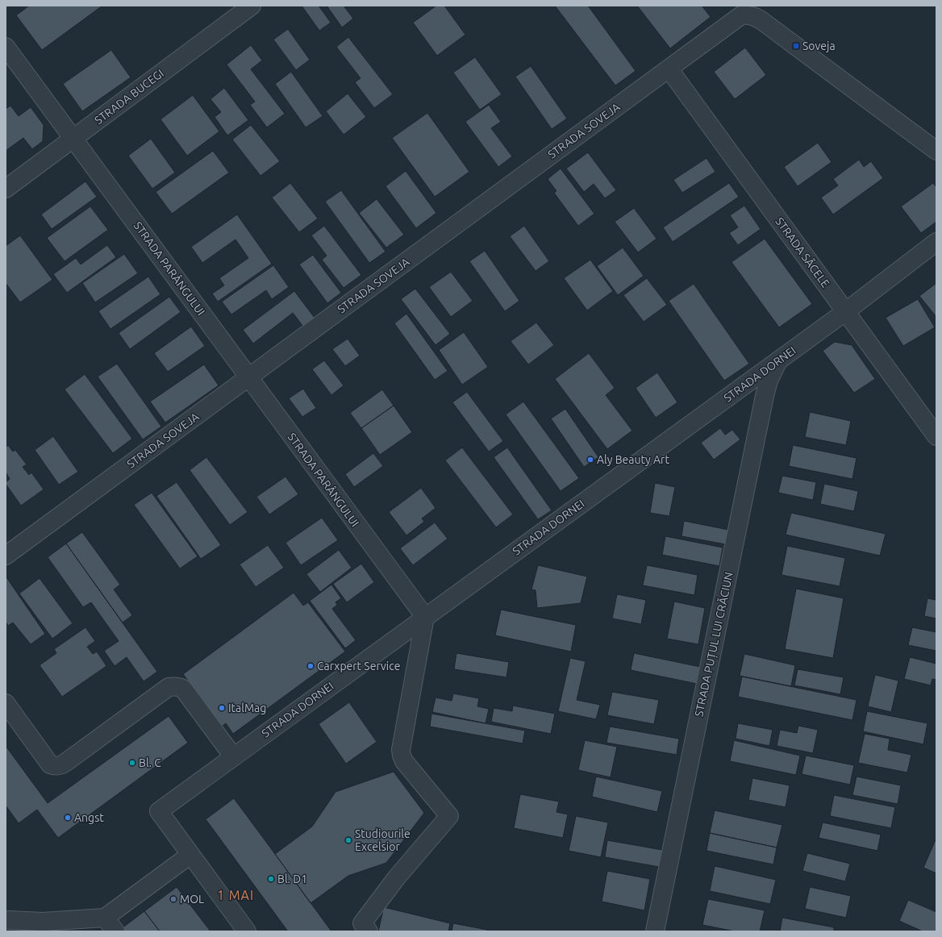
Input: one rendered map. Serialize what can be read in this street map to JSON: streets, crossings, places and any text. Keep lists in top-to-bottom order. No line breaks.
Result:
{"streets":{"street":["STRADA BUCEGI","STRADA SOVEJA","STRADA SĂCELE","STRADA PARÂNGULUI","STRADA DORNEI","STRADA PUȚUL LUI CRĂCIUN"]},"crossings":[["STRADA BUCEGI","STRADA PARÂNGULUI"],["STRADA SOVEJA","STRADA SĂCELE"],["STRADA SOVEJA","STRADA PARÂNGULUI"],["STRADA SĂCELE","STRADA DORNEI"],["STRADA PARÂNGULUI","STRADA DORNEI"],["STRADA DORNEI","STRADA PUȚUL LUI CRĂCIUN"]],"districts":["1 MAI"],"places":{"transit":["Soveja"],"other":["Aly Beauty Art","Carxpert Service","ItalMag","Bl. C","Angst","Studiourile Excelsior","Bl. D1","MOL"]}}
